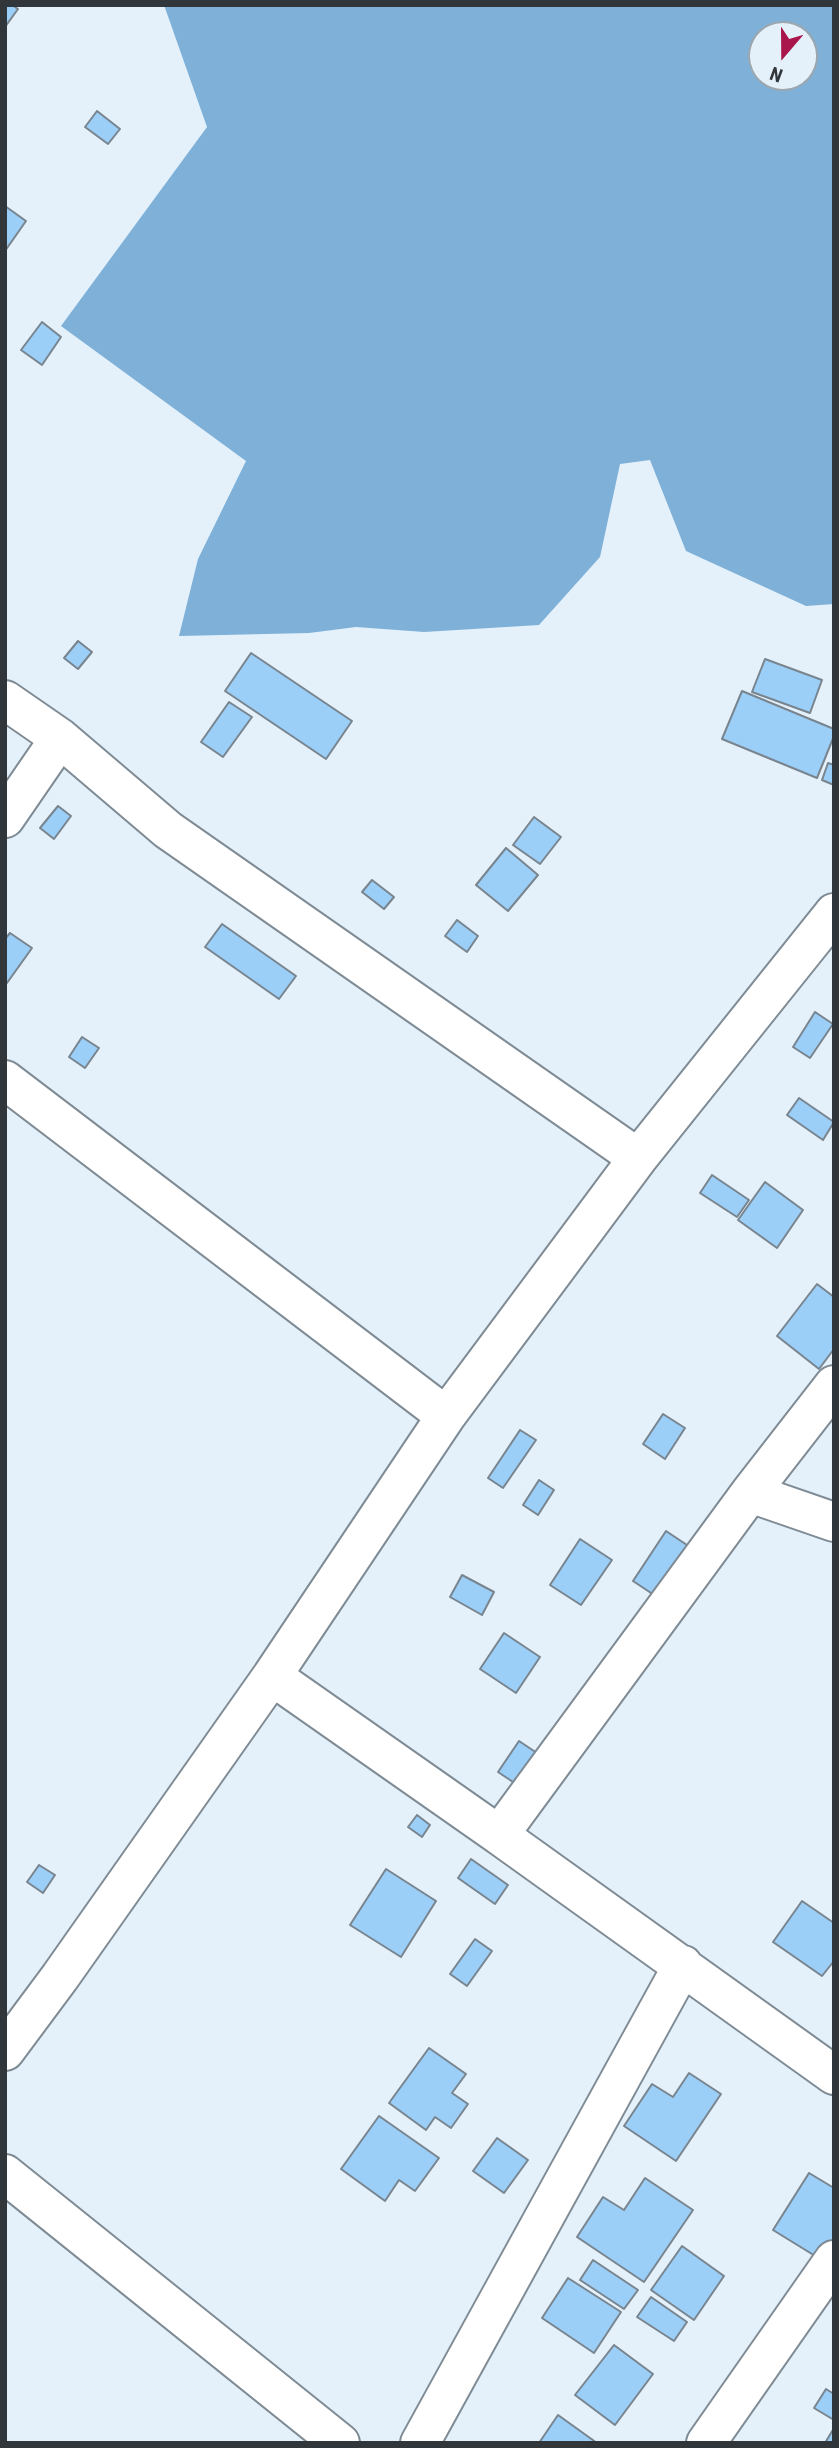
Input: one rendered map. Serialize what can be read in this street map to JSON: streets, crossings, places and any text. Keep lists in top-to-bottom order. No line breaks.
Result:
{"north":"bottom"}
